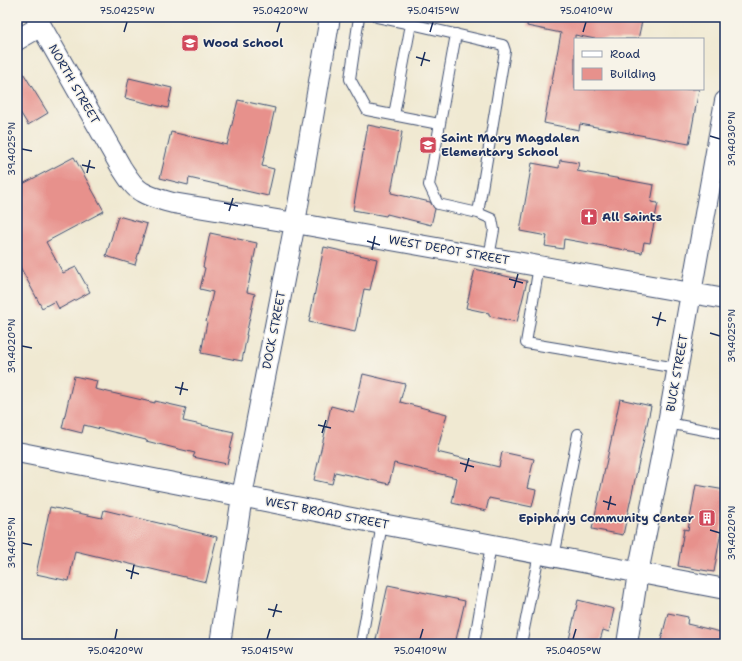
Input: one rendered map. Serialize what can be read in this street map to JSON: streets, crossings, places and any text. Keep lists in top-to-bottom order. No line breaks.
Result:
{"streets":{"street":["NORTH STREET","WEST DEPOT STREET","DOCK STREET","BUCK STREET","WEST BROAD STREET"]},"crossings":[["NORTH STREET","WEST DEPOT STREET"],["WEST DEPOT STREET","DOCK STREET"],["WEST DEPOT STREET","BUCK STREET"],["DOCK STREET","WEST BROAD STREET"],["BUCK STREET","WEST BROAD STREET"]],"places":{"school or university":["Wood School","Saint Mary Magdalen Elementary School"],"church":["All Saints"],"building":["Epiphany Community Center"]},"legend":["Road","Building"],"coordinates":["75.0425°W","75.0420°W","75.0415°W","75.0410°W","39.4030°N","39.4025°N","39.4020°N","39.4015°N","75.0405°W"]}
